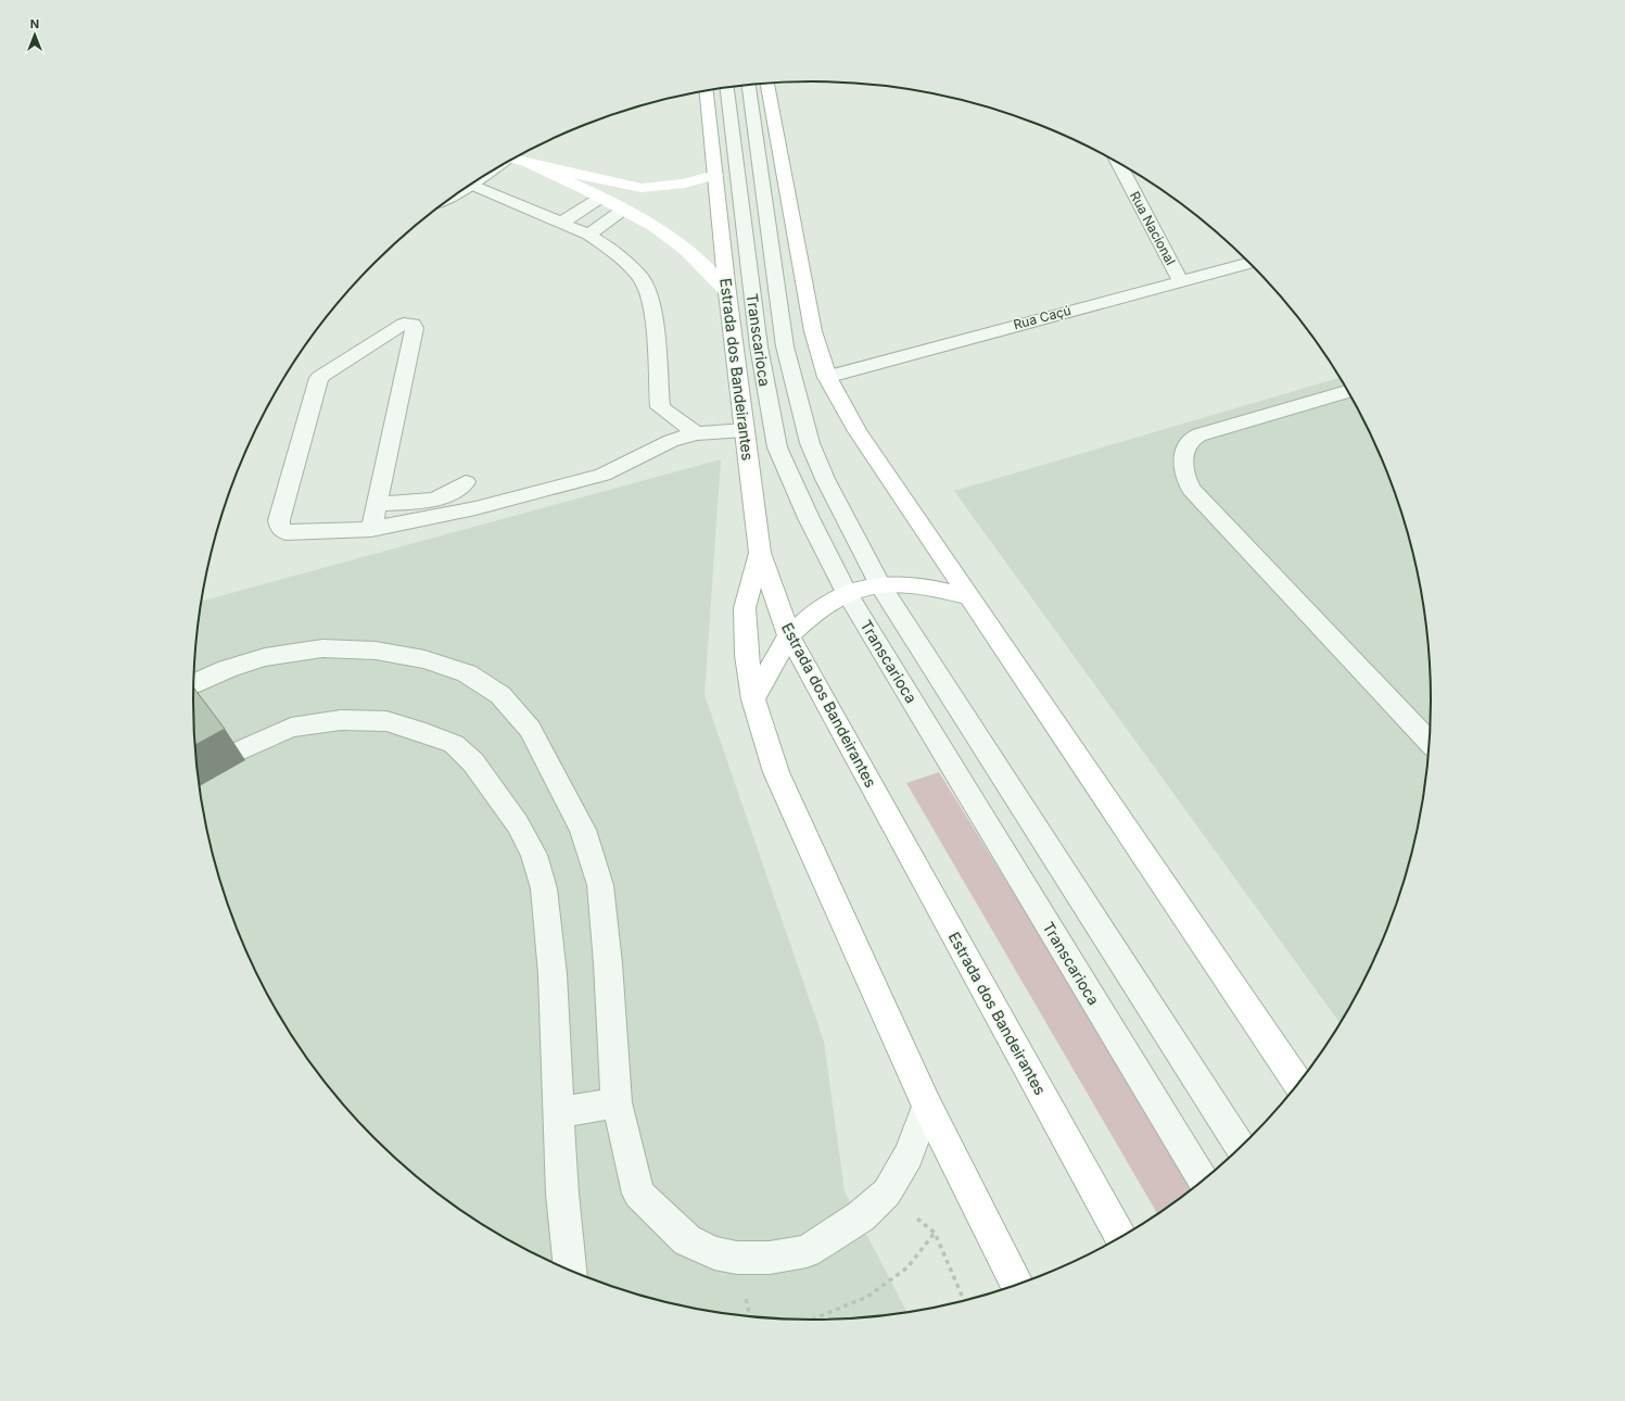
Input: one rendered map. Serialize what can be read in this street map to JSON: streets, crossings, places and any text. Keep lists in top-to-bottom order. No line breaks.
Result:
{"streets":{"main road":["Estrada dos Bandeirantes"],"street":["Rua Nacional","Rua Caçú","Transcarioca"]},"crossings":[["Rua Nacional","Rua Caçú"]],"north":"top"}
